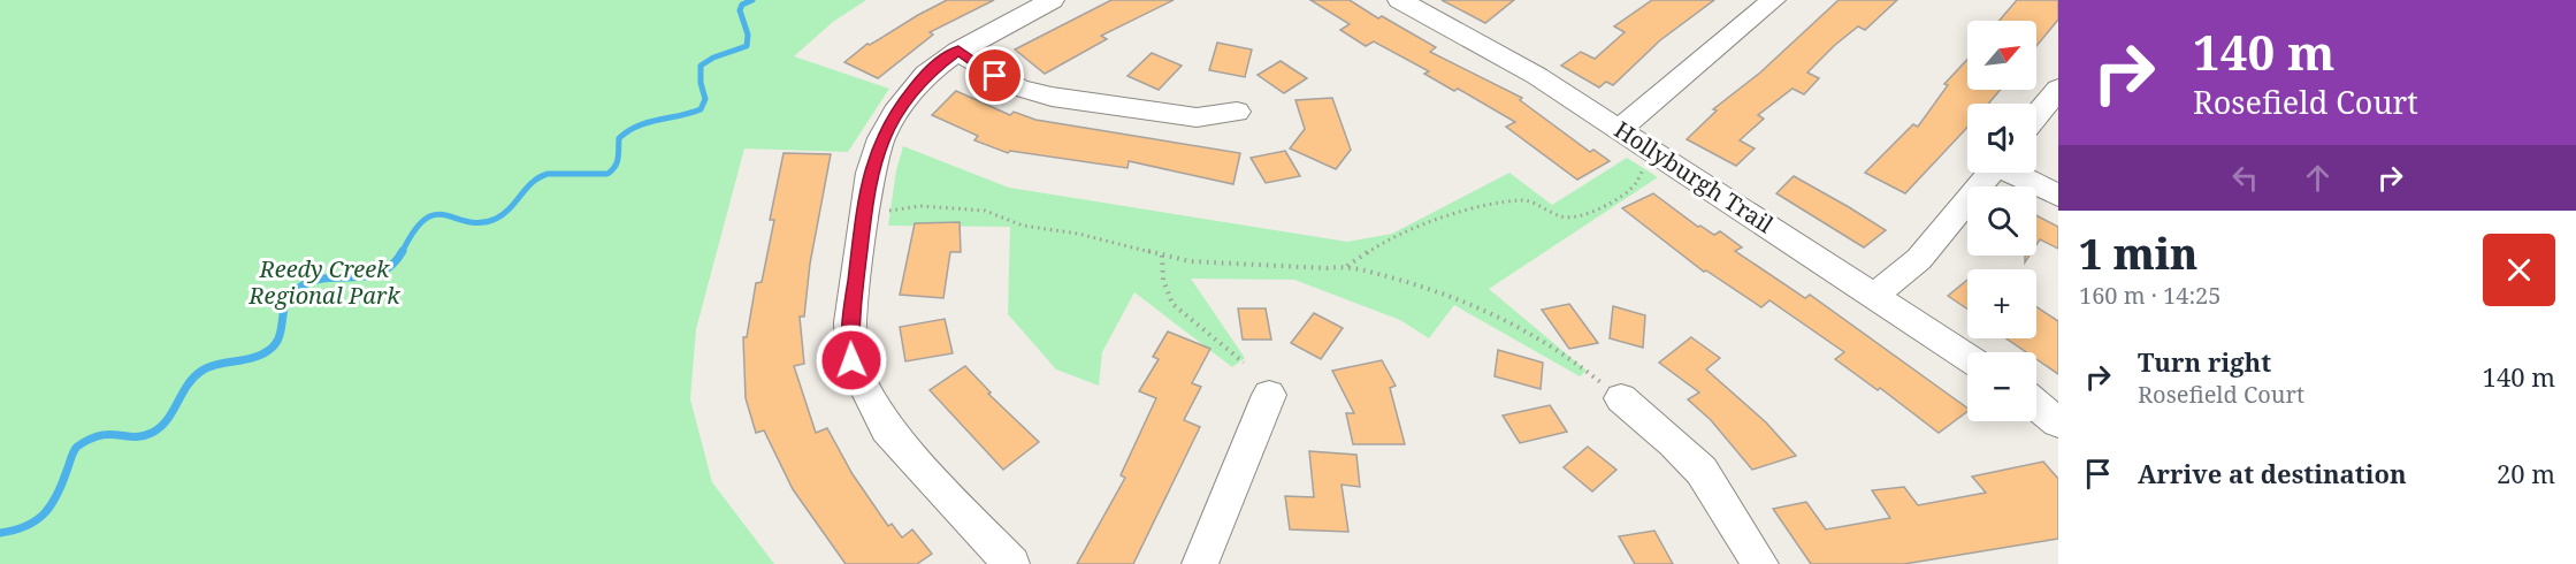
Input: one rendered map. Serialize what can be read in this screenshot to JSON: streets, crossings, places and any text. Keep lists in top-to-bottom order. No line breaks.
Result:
{"streets":{"street":["Hollyburgh Trail"]},"parks":["Reedy Creek Regional Park"],"north":"top right","page":{"turn":["140 m","Rosefield Court"],"map_buttons":["+","−"],"heading":["1 min","160 m · 14:25"],"list":[{"name":"Turn right","note":"Rosefield Court","value":"140 m"},{"name":"Arrive at destination","value":"20 m"}]}}
